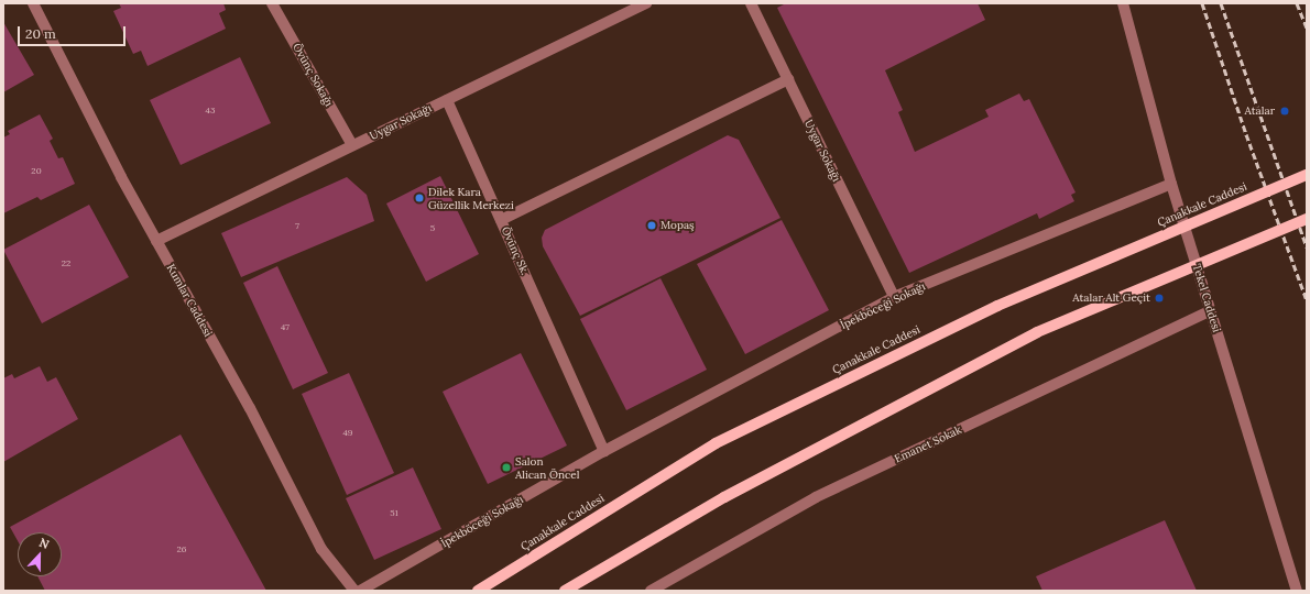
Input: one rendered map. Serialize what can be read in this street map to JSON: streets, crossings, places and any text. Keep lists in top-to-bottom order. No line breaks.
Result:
{"streets":{"main road":["Çanakkale Caddesi"],"street":["Övünç Sokağı","Uygar Sokağı","Övünç Sk.","Tekel Caddesi","Kumlar Caddesi","İpekböceği Sokağı","Emanet Sokak"]},"crossings":[["Övünç Sokağı","Uygar Sokağı"],["Uygar Sokağı","Övünç Sk."],["Uygar Sokağı","Kumlar Caddesi"],["Uygar Sokağı","İpekböceği Sokağı"],["Övünç Sk.","İpekböceği Sokağı"],["Tekel Caddesi","İpekböceği Sokağı"],["Tekel Caddesi","Emanet Sokak"]],"places":["Atalar","Dilek Kara Güzellik Merkezi","Mopaş","Atalar Alt Geçit","Salon Alican Öncel"],"house_numbers":["43","20","7","5","22","47","49","51","26"],"scale_bar":"20 m","north":"top"}
